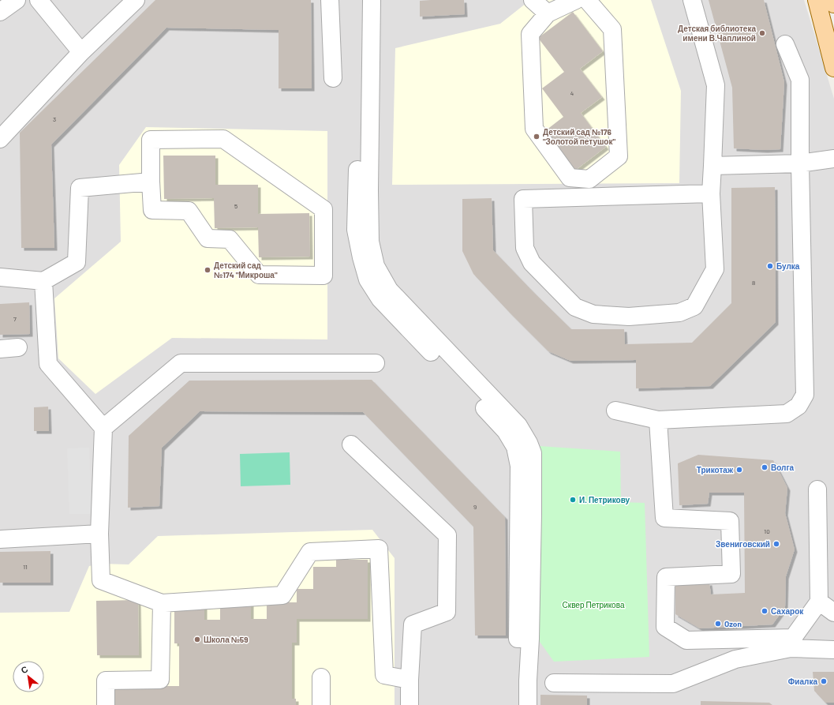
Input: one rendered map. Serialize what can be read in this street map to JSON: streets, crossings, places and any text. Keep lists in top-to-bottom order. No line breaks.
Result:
{"parks":["Сквер Петрикова"],"places":["Детская библиотека имени В.Чаплиной","Детский сад №176 \"Золотой петушок\"","Булка","Детский сад №174 \"Микроша\"","Волга","Трикотаж","И. Петрикову","Звениговский","Сахарок","Ozon","Школа №59","Фиалка"],"house_numbers":["4","3","5","8","7","9","10","11"],"north":"top left"}
